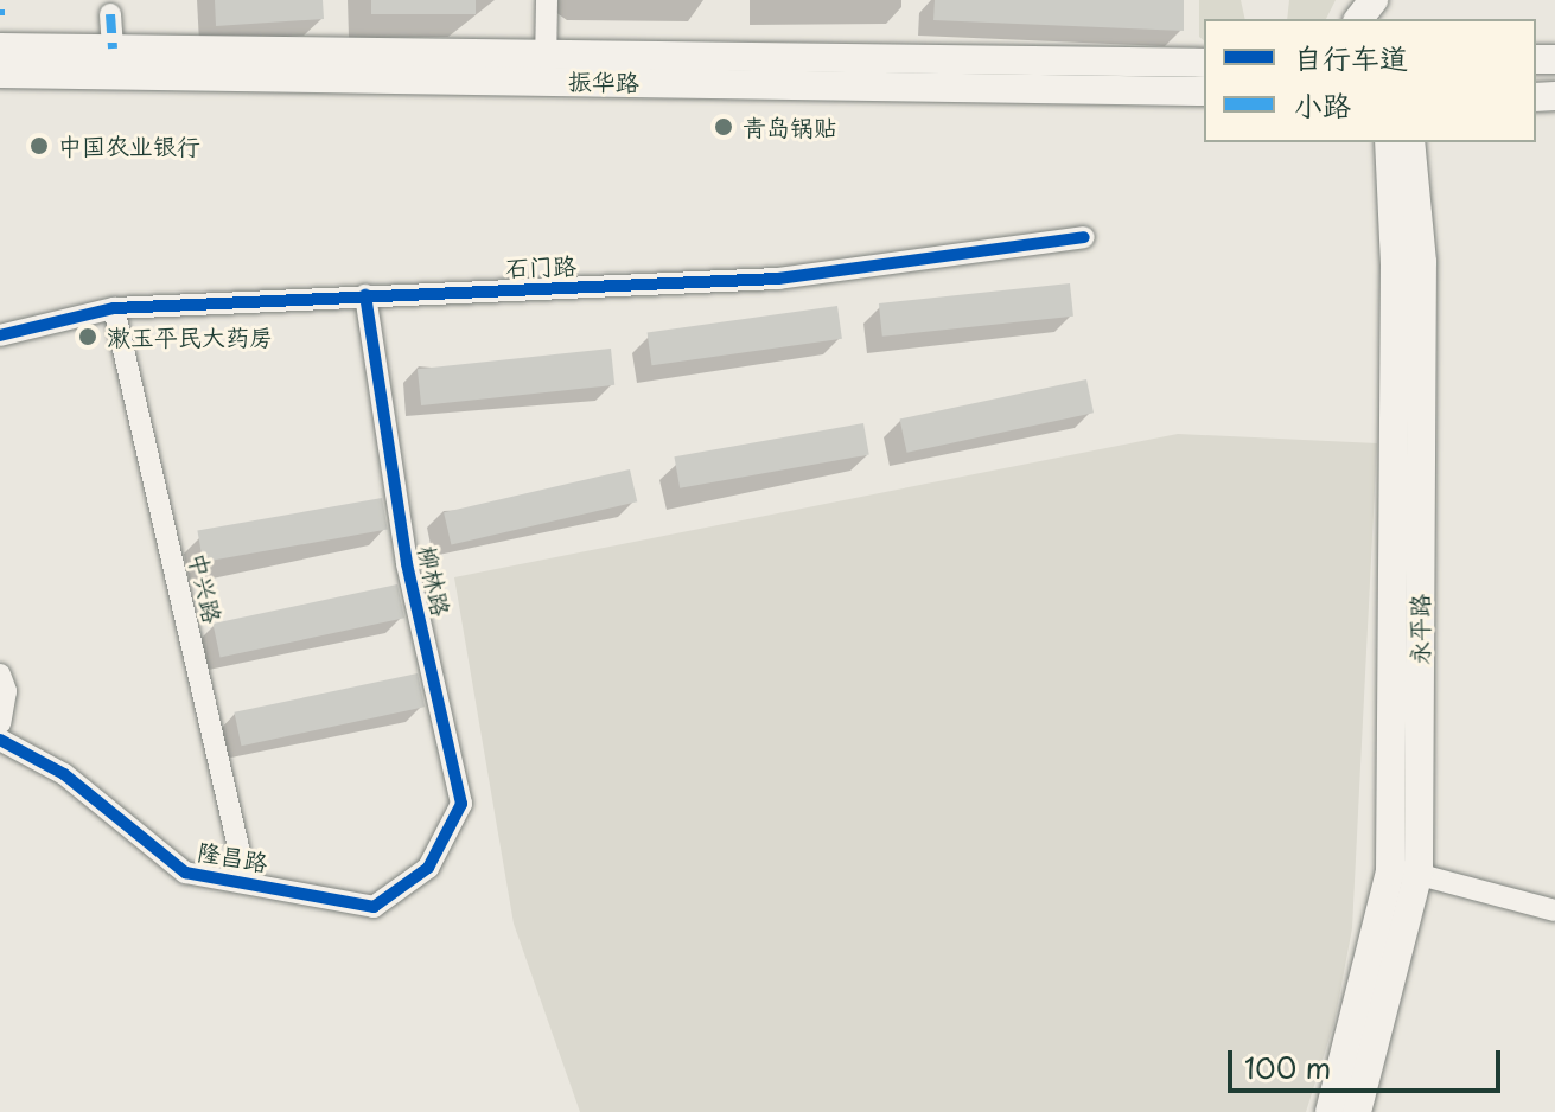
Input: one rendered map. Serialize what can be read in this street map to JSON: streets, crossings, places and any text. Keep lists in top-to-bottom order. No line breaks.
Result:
{"streets":{"main road":["振华路","永平路"],"street":["石门路","柳林路","中兴路","隆昌路"]},"crossings":[["石门路","柳林路"],["石门路","中兴路"],["柳林路","隆昌路"],["中兴路","隆昌路"]],"places":["青岛锅贴","中国农业银行","漱玉平民大药房"],"legend":["自行车道","小路"],"scale_bar":"100 m"}
